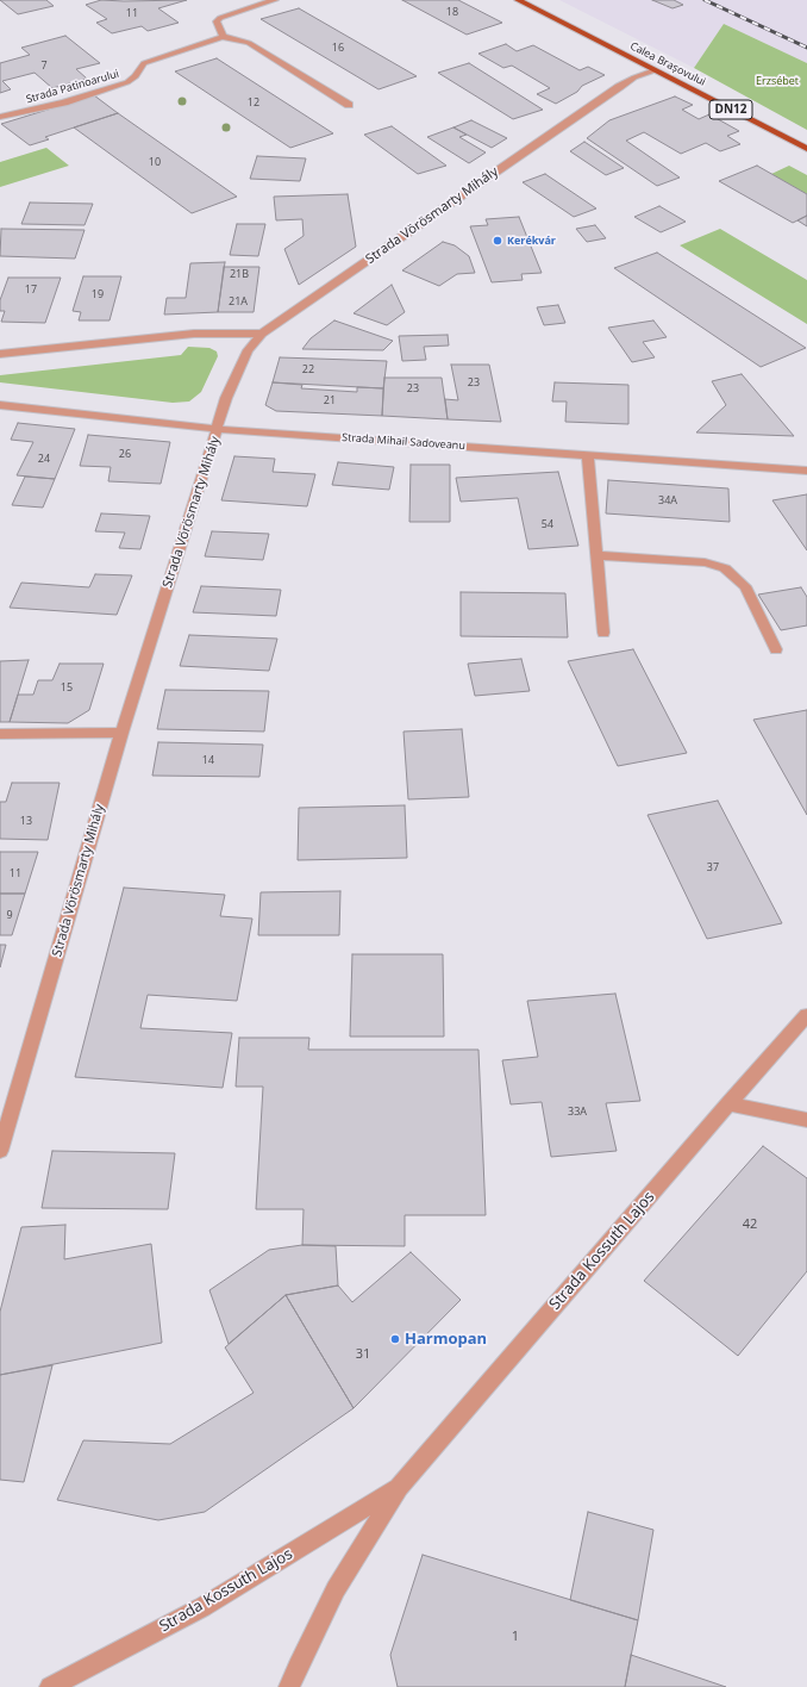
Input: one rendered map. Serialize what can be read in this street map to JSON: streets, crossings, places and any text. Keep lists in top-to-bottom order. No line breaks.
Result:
{"streets":{"main road":["Calea Brașovului","DN12"],"street":["Strada Patinoarului","Strada Vörösmarty Mihály","Strada Mihail Sadoveanu","Strada Kossuth Lajos"]},"crossings":[["Calea Brașovului","Strada Vörösmarty Mihály"],["Strada Vörösmarty Mihály","Strada Mihail Sadoveanu"]],"parks":["Erzsébet"],"places":["Kerékvár","Harmopan"],"house_numbers":["18","11","16","7","12","10","21B","17","19","21A","22","23","23","21","26","24","34A","54","15","14","13","37","11","9","33A","42","31","1"]}
